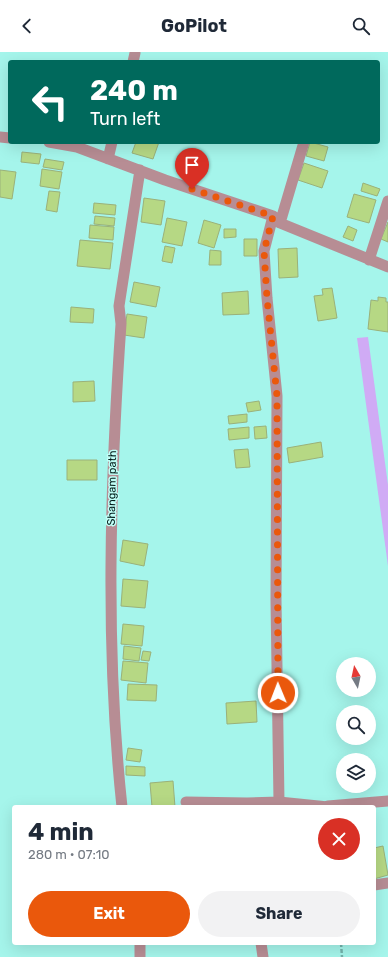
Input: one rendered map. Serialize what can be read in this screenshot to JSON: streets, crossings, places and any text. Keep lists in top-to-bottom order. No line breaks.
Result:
{"streets":{"street":["Shangam path"]},"north":"top","page":{"header":"GoPilot","turn":["240 m","Turn left"],"heading":["4 min","280 m · 07:10"],"buttons":["Exit","Share"]}}
